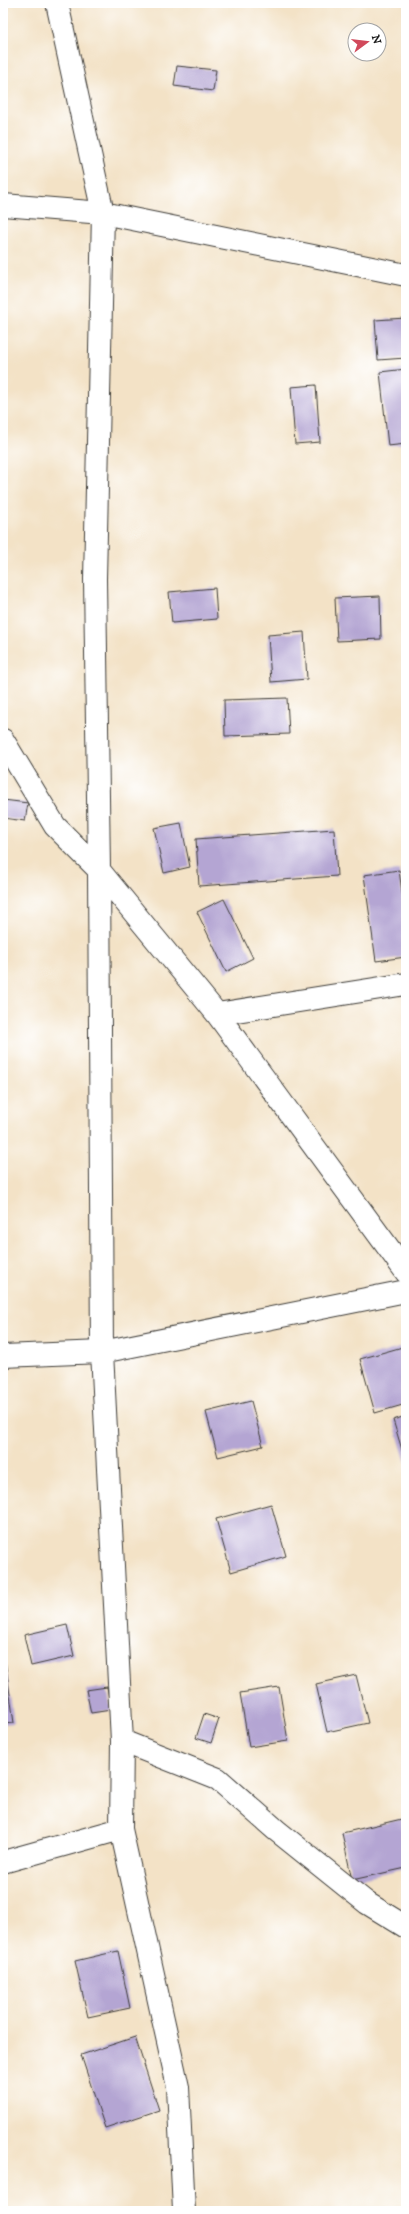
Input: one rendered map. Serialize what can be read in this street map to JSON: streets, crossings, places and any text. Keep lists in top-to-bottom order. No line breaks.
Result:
{"north":"right"}
